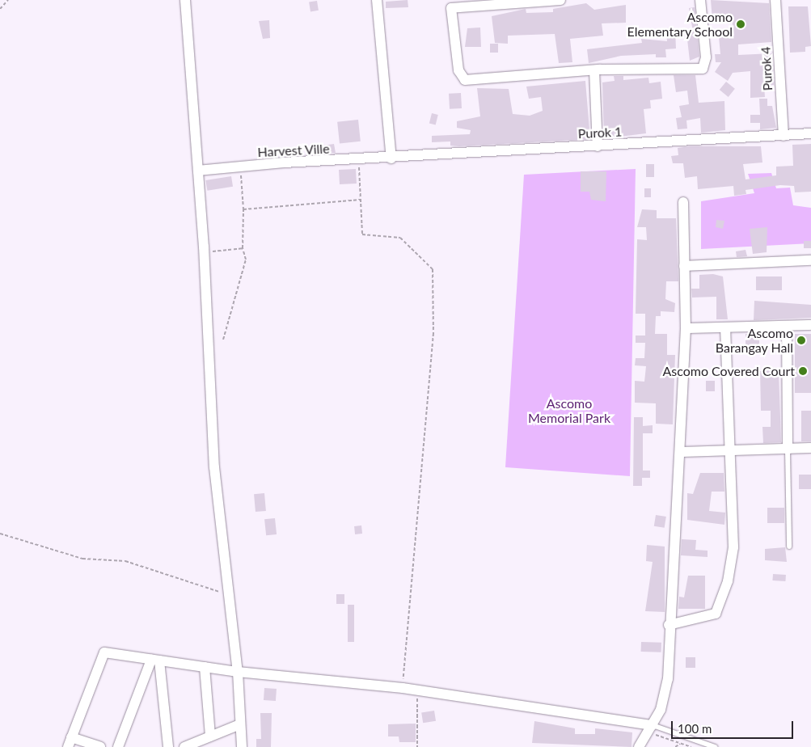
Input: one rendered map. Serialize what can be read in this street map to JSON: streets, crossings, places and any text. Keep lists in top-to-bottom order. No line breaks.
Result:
{"streets":{"street":["Purok 4","Purok 1","Harvest Ville"]},"crossings":[["Purok 4","Purok 1"],["Purok 1","Harvest Ville"]],"parks":["Ascomo Memorial Park"],"places":["Ascomo Elementary School","Ascomo Barangay Hall","Ascomo Covered Court"],"scale_bar":"100 m"}
